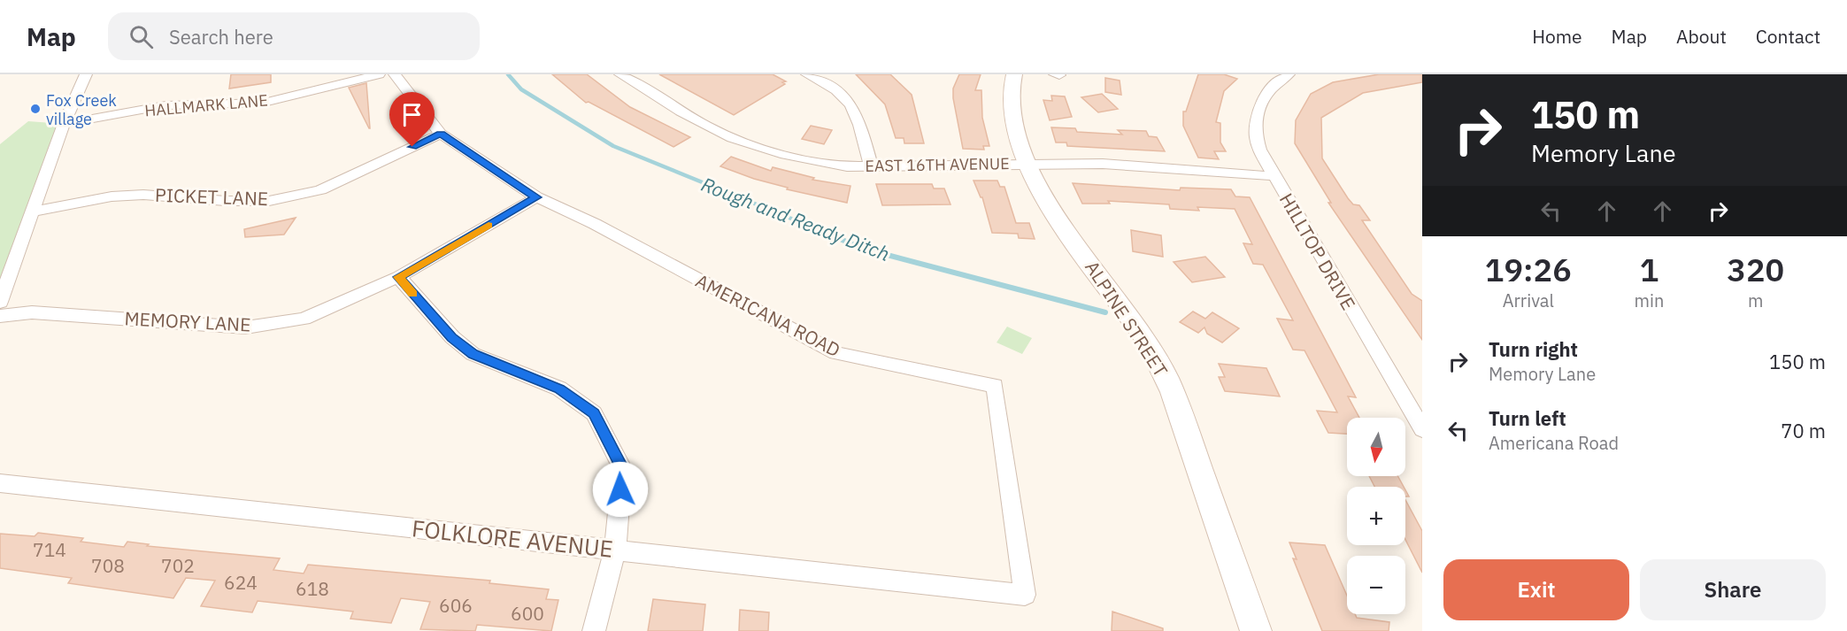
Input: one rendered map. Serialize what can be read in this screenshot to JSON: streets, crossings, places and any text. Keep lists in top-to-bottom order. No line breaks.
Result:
{"streets":{"street":["HALLMARK LANE","EAST 16TH AVENUE","PICKET LANE","HILLTOP DRIVE","AMERICANA ROAD","ALPINE STREET","MEMORY LANE","FOLKLORE AVENUE"]},"crossings":[["EAST 16TH AVENUE","HILLTOP DRIVE"],["EAST 16TH AVENUE","ALPINE STREET"],["PICKET LANE","AMERICANA ROAD"],["AMERICANA ROAD","MEMORY LANE"],["AMERICANA ROAD","FOLKLORE AVENUE"]],"water":["Rough and Ready Ditch"],"places":["Fox Creek village"],"house_numbers":["714","708","702","624","618","606","600"],"north":"bottom","page":{"header":"Map","search":"Search here","nav":["Home","Map","About","Contact"],"turn":["150 m","Memory Lane"],"eta":["19:26","Arrival","1","min","320","m"],"list":[{"name":"Turn right","note":"Memory Lane","value":"150 m"},{"name":"Turn left","note":"Americana Road","value":"70 m"}],"map_buttons":["+","−"],"buttons":["Exit","Share"]}}
